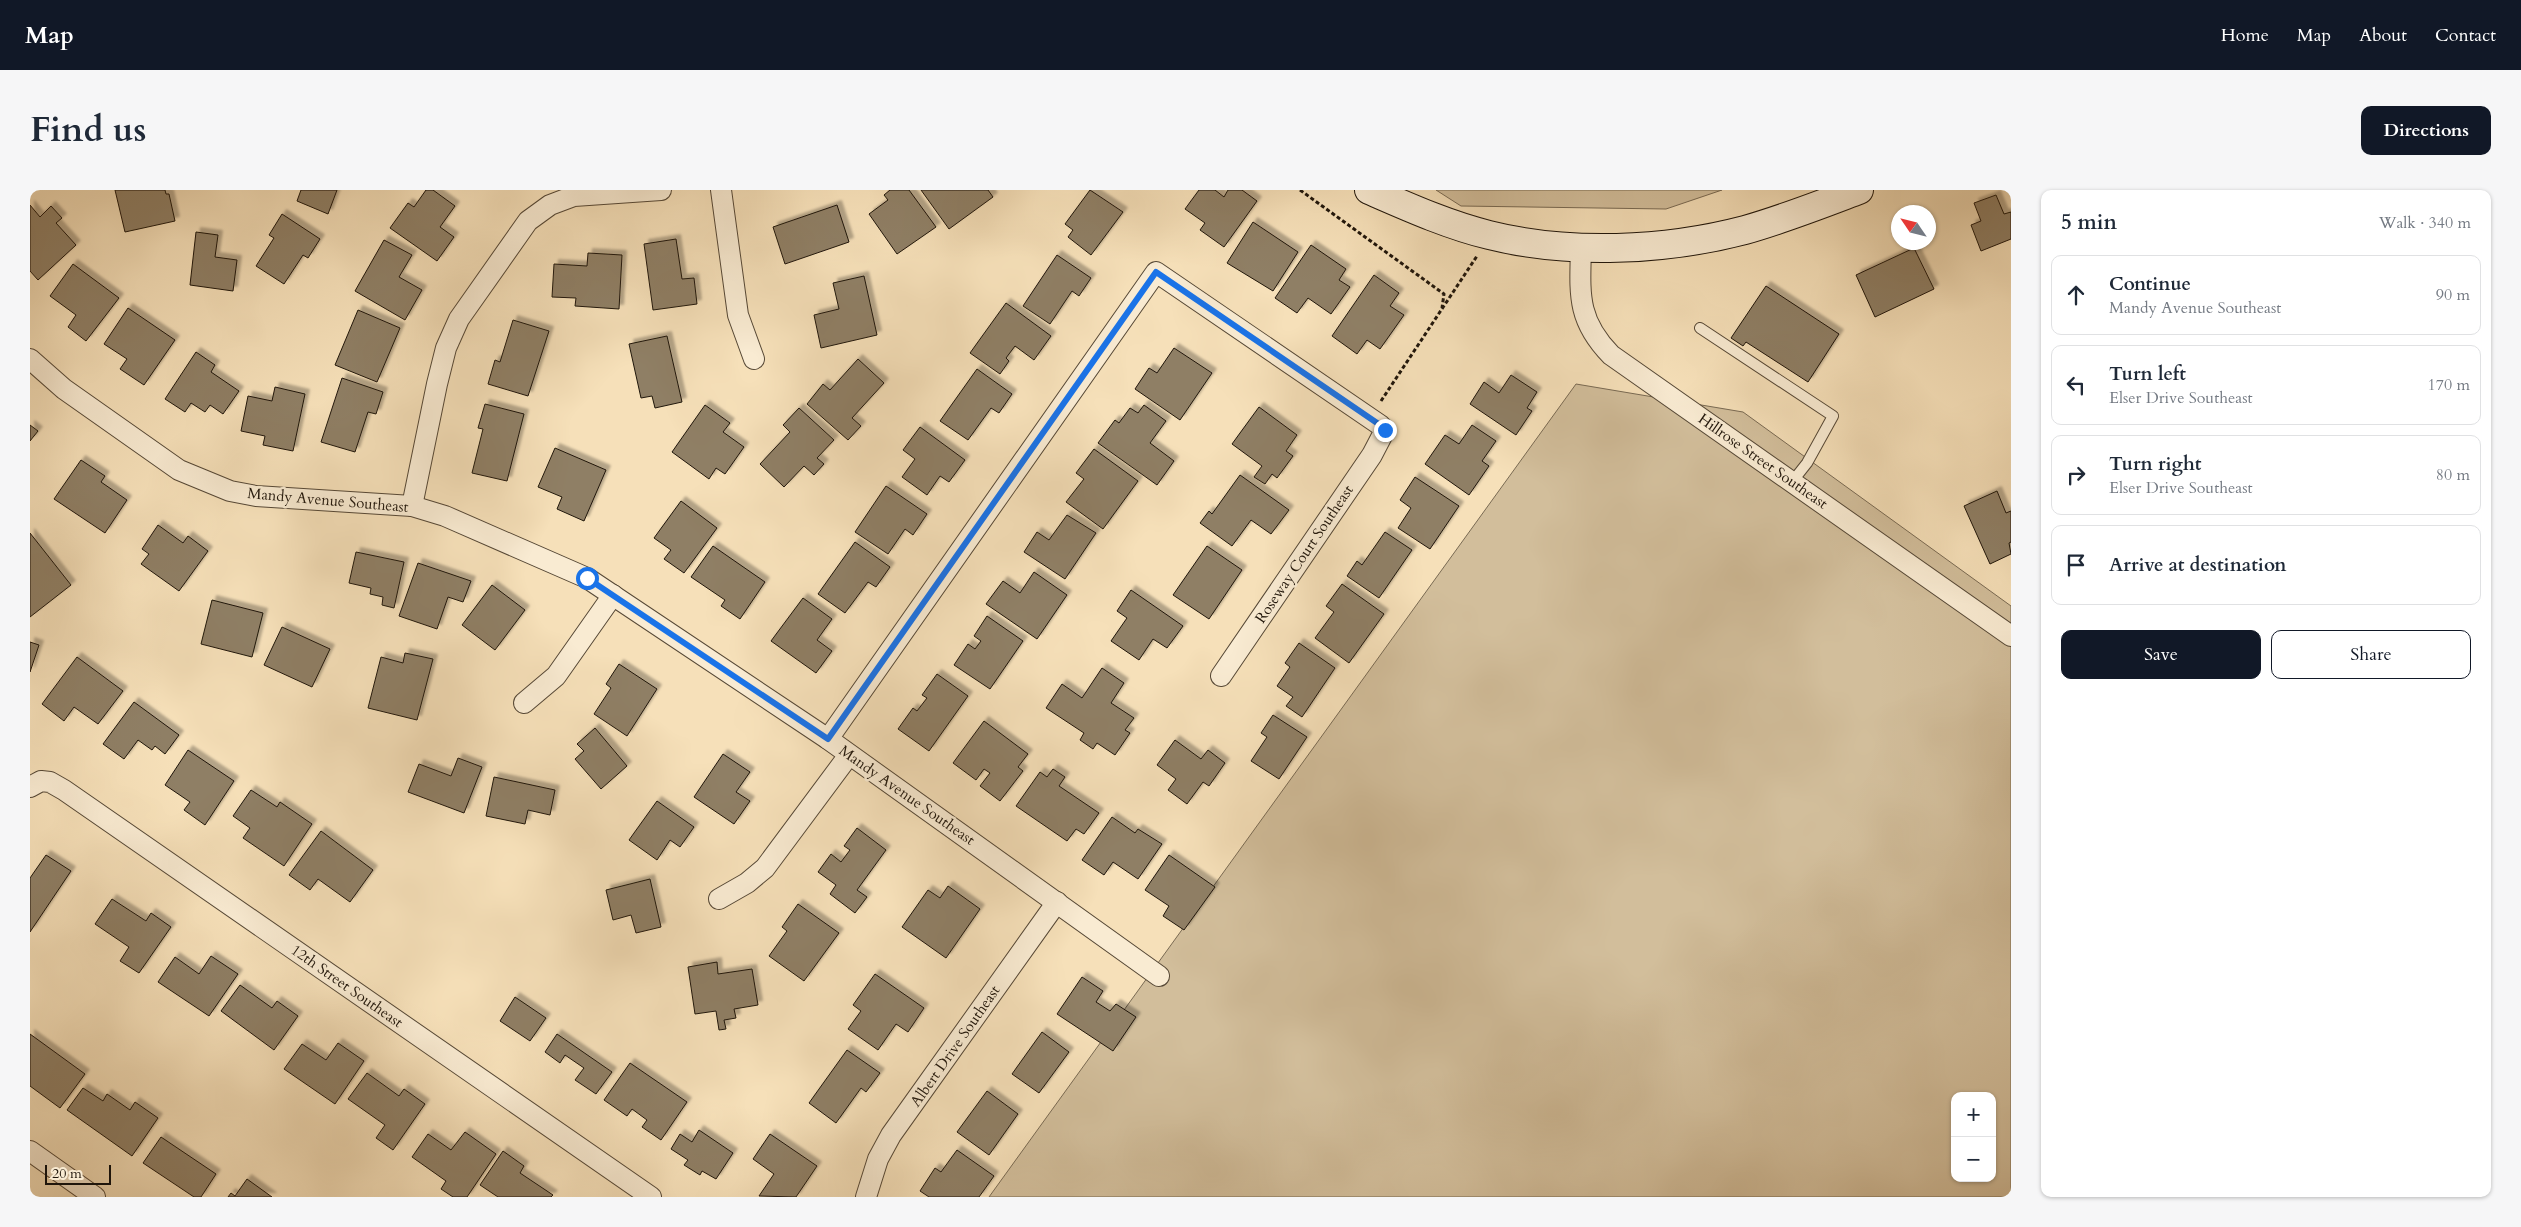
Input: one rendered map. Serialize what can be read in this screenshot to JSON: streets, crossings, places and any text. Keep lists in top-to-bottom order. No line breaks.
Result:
{"streets":{"street":["Hillrose Street Southeast","Mandy Avenue Southeast","Roseway Court Southeast","12th Street Southeast","Albert Drive Southeast"]},"crossings":[["Mandy Avenue Southeast","Albert Drive Southeast"]],"scale_bar":"20 m","north":"top left","page":{"header":"Map","nav":["Home","Map","About","Contact"],"title":"Find us","buttons":["Directions",["Save","Share"]],"heading":["5 min","Walk · 340 m"],"list":[["Continue","Mandy Avenue Southeast","90 m"],["Turn left","Elser Drive Southeast","170 m"],["Turn right","Elser Drive Southeast","80 m"],"Arrive at destination"],"map_buttons":["+","−"],"scale":"20 m"}}
